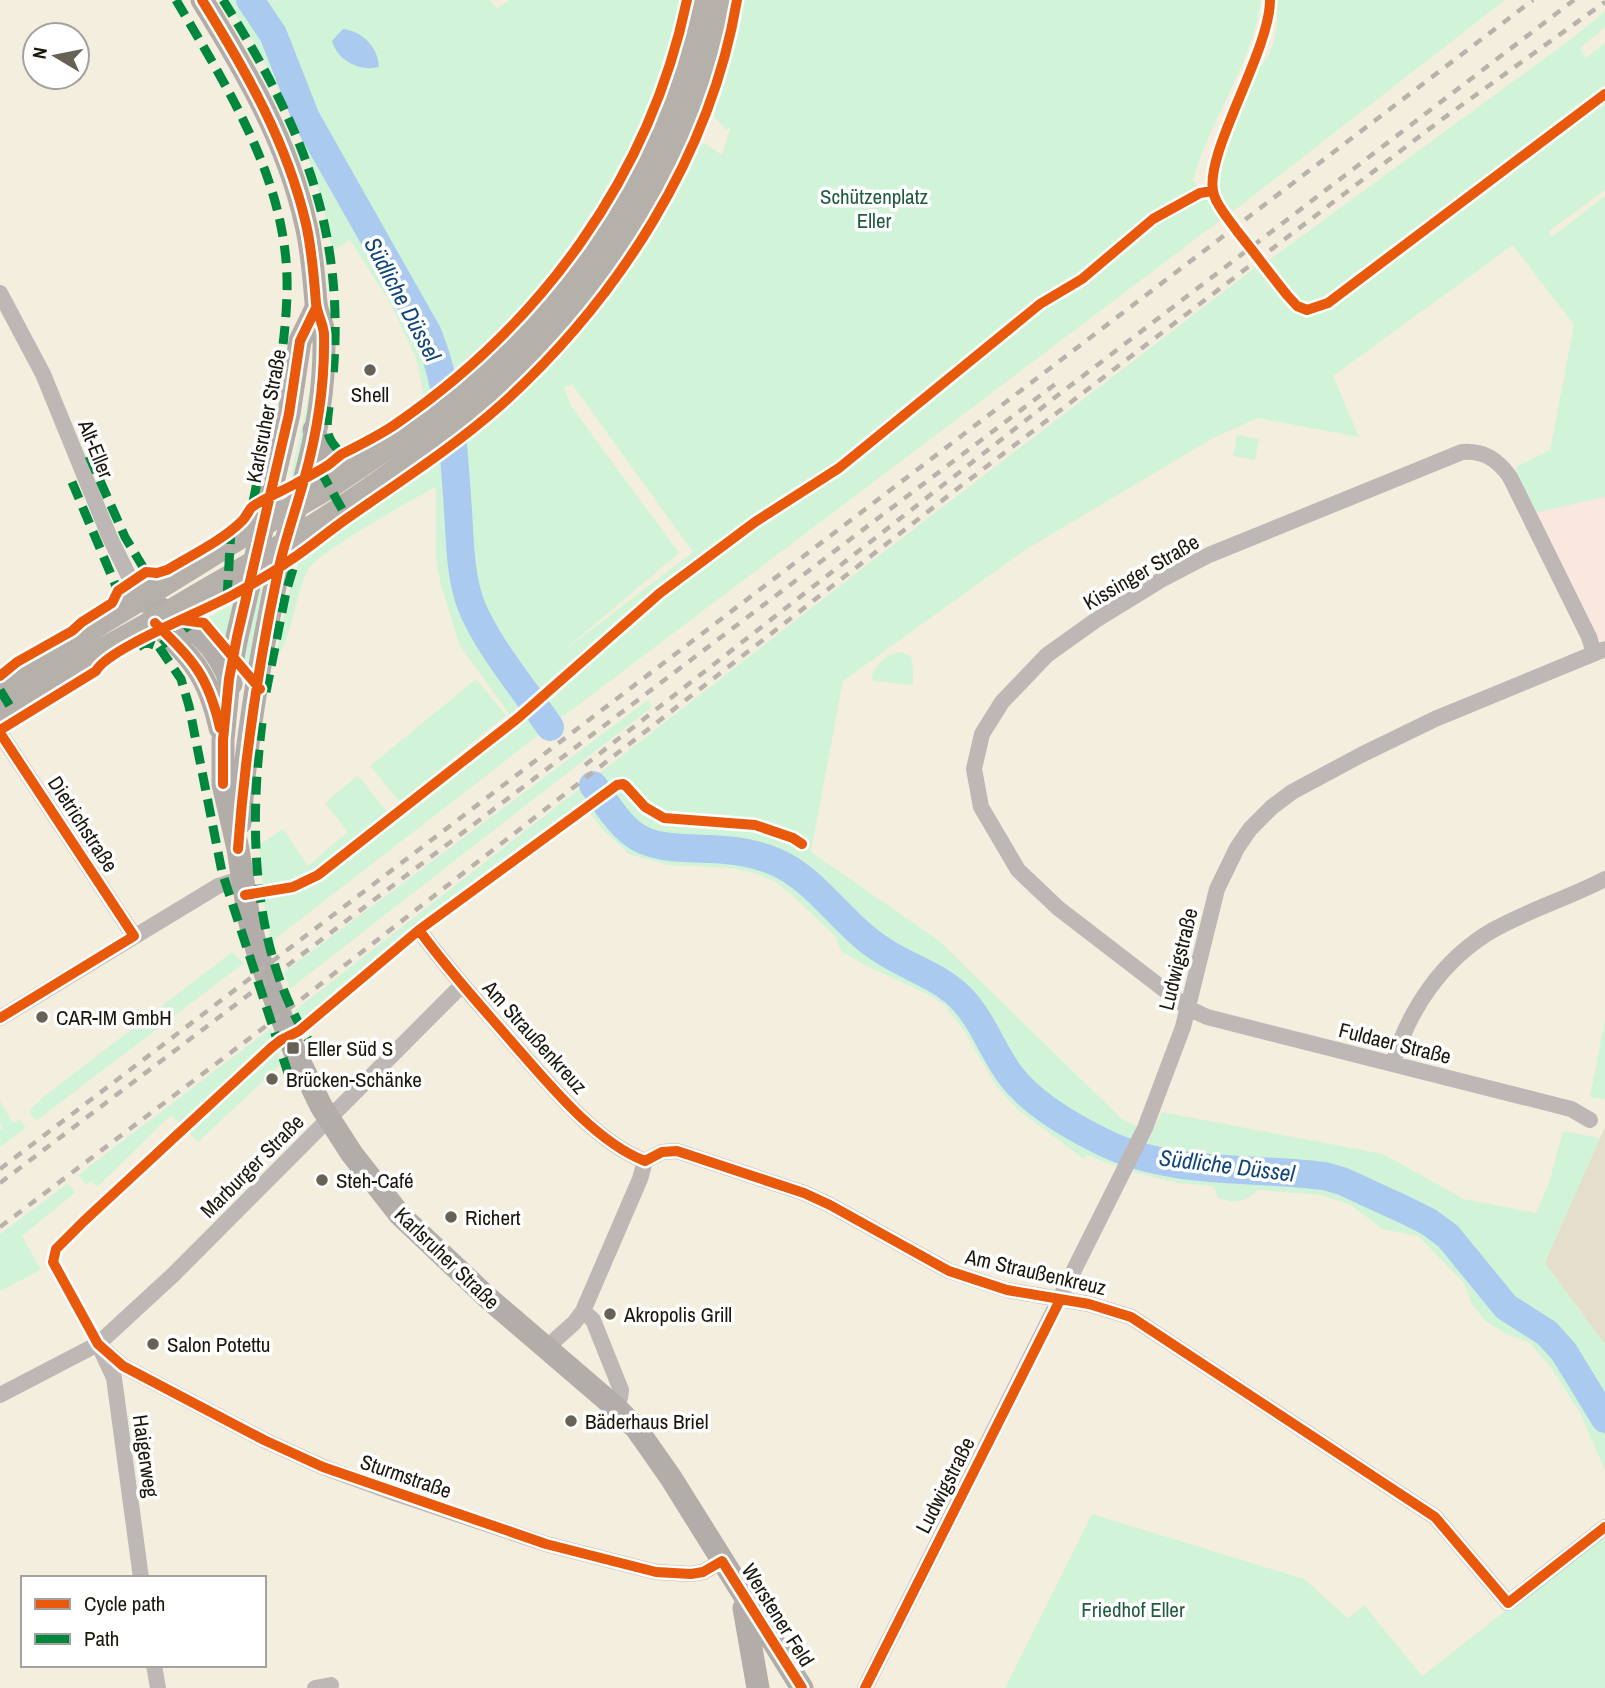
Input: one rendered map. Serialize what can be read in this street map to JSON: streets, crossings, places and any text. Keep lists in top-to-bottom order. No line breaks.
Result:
{"streets":{"main road":["Karlsruher Straße","Werstener Feld"],"street":["Alt-Eller","Kissinger Straße","Dietrichstraße","Ludwigstraße","Am Straußenkreuz","Fuldaer Straße","Marburger Straße","Haigerweg","Sturmstraße"]},"crossings":[["Karlsruher Straße","Marburger Straße"],["Karlsruher Straße","Werstener Feld"],["Kissinger Straße","Ludwigstraße"],["Kissinger Straße","Fuldaer Straße"],["Ludwigstraße","Am Straußenkreuz"],["Ludwigstraße","Fuldaer Straße"],["Am Straußenkreuz","Marburger Straße"],["Marburger Straße","Haigerweg"],["Marburger Straße","Sturmstraße"],["Haigerweg","Sturmstraße"],["Sturmstraße","Werstener Feld"]],"water":["Südliche Düssel"],"parks":["Schützenplatz Eller","Friedhof Eller"],"places":{"other":["Shell","CAR-IM GmbH","Brücken-Schänke","Steh-Café","Richert","Akropolis Grill","Salon Potettu","Bäderhaus Briel"],"transit":["Eller Süd S"]},"legend":["Cycle path","Path"],"north":"left"}
